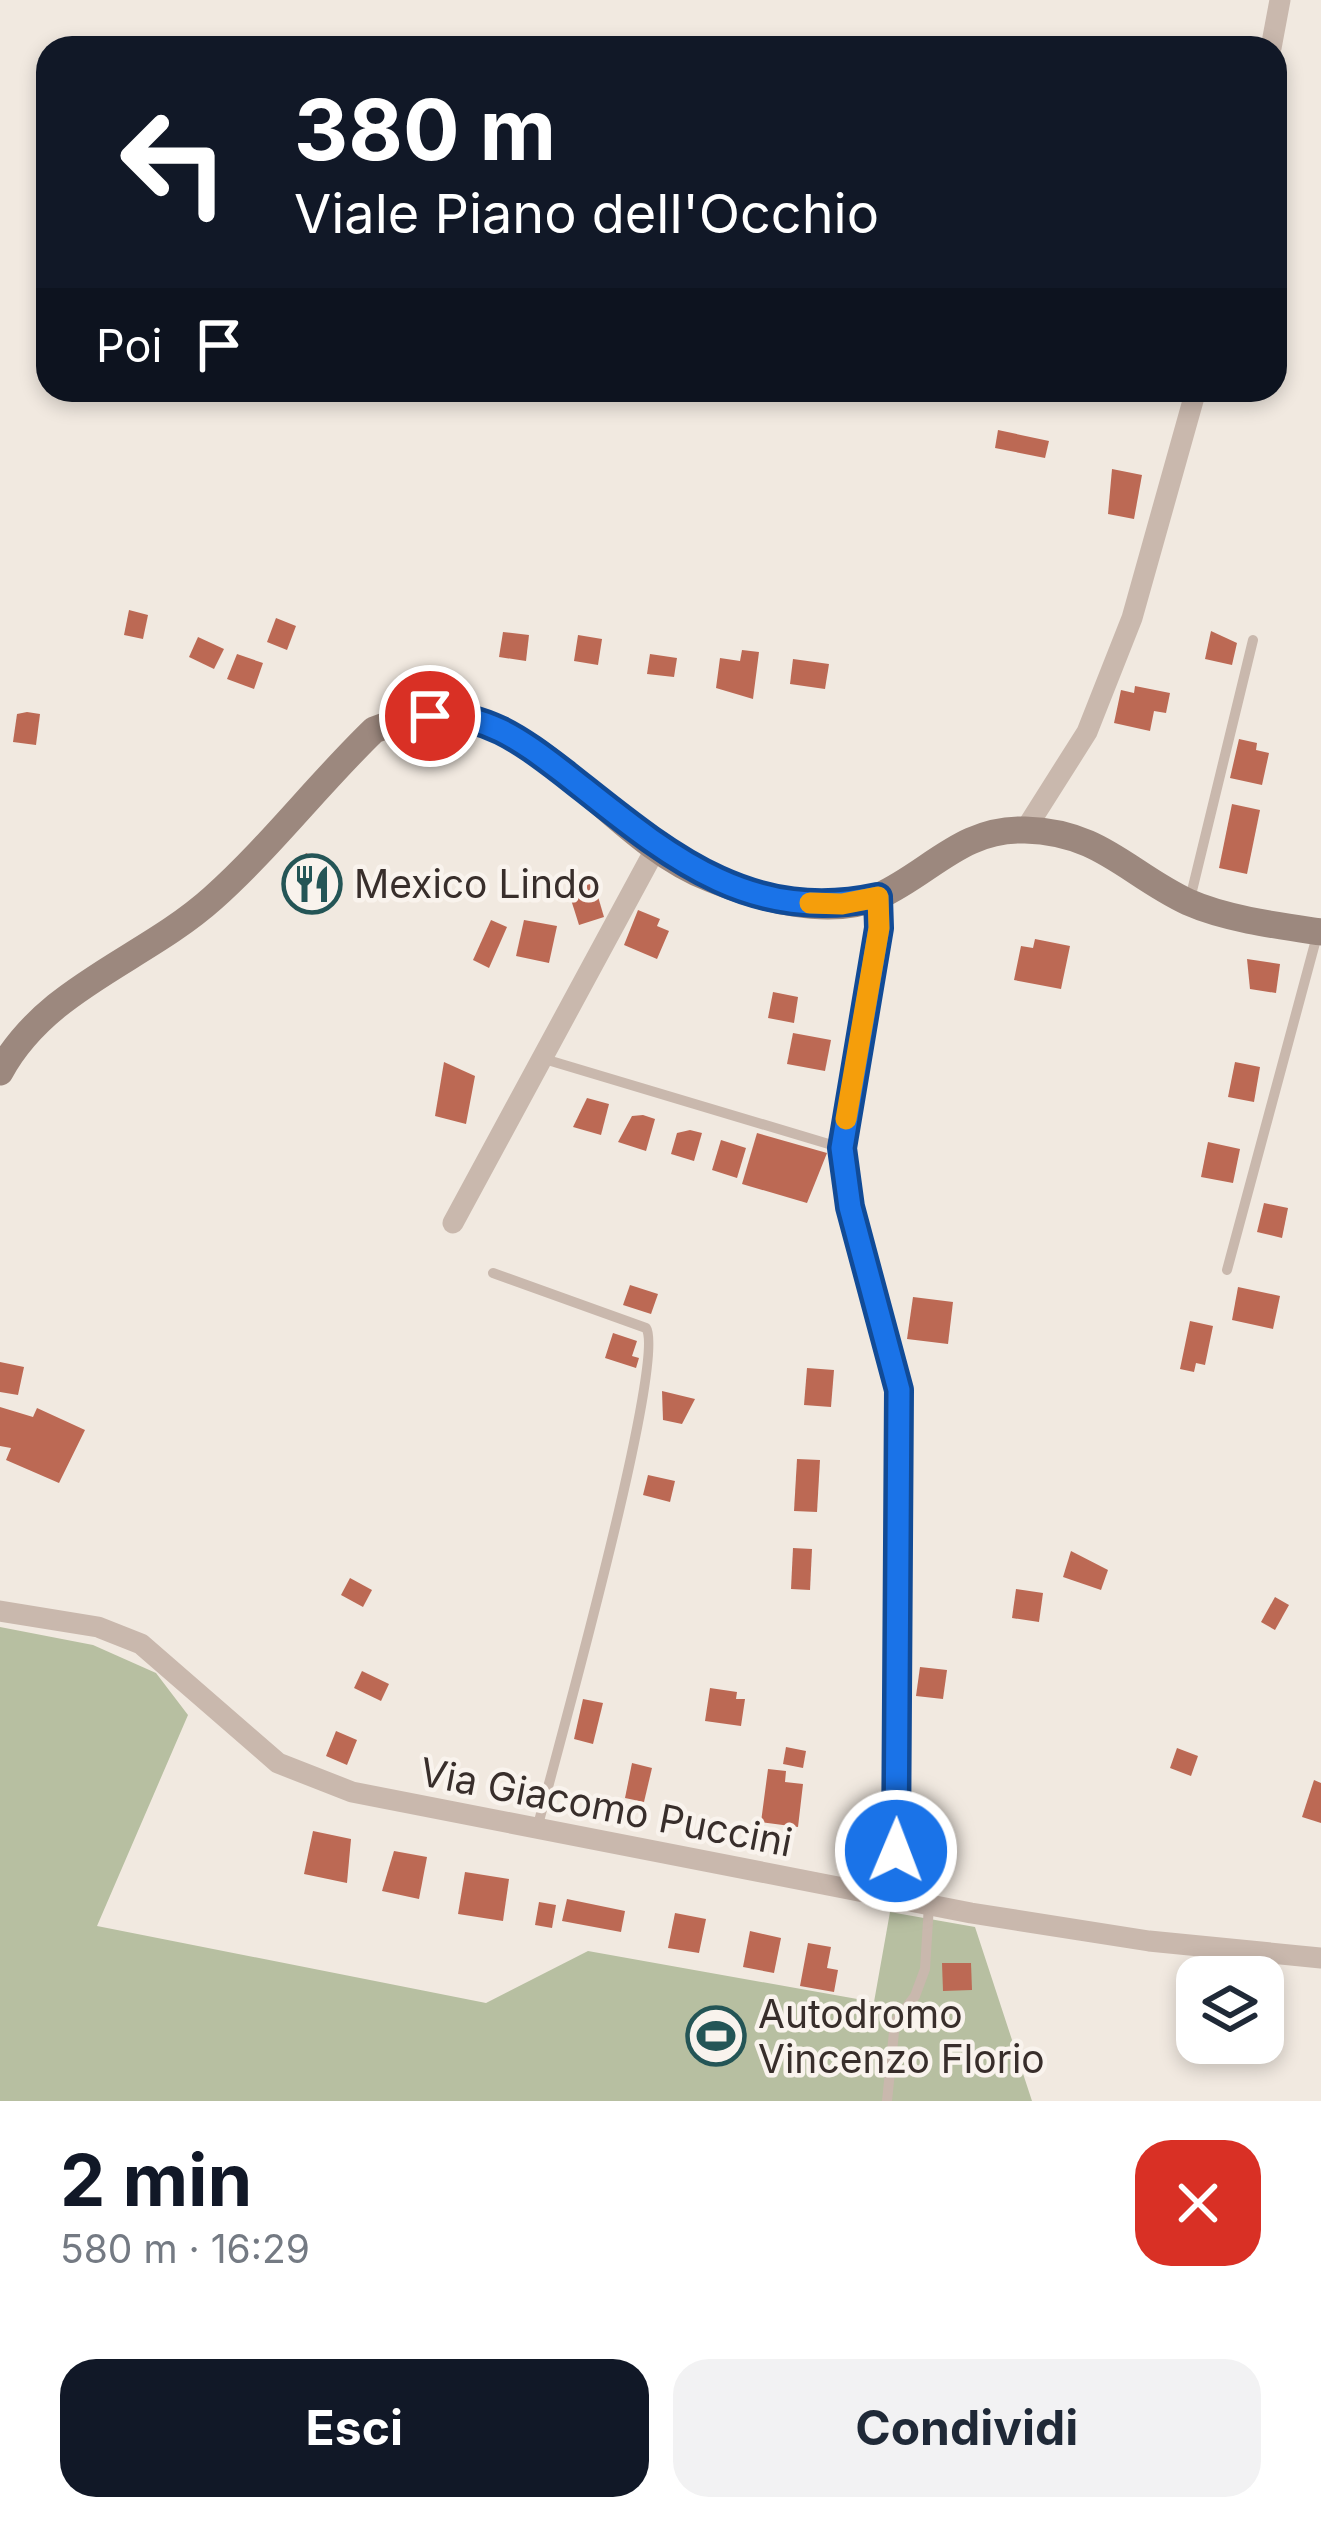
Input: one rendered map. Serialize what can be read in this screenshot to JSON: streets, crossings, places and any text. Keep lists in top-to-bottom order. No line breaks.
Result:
{"streets":{"street":["Via Giacomo Puccini"]},"places":{"restaurant":["Mexico Lindo"],"sports":["Autodromo Vincenzo Florio"]},"page":{"turn":["380 m","Viale Piano dell'Occhio"],"then":"Poi","heading":["2 min","580 m · 16:29"],"buttons":["Esci","Condividi"]}}
